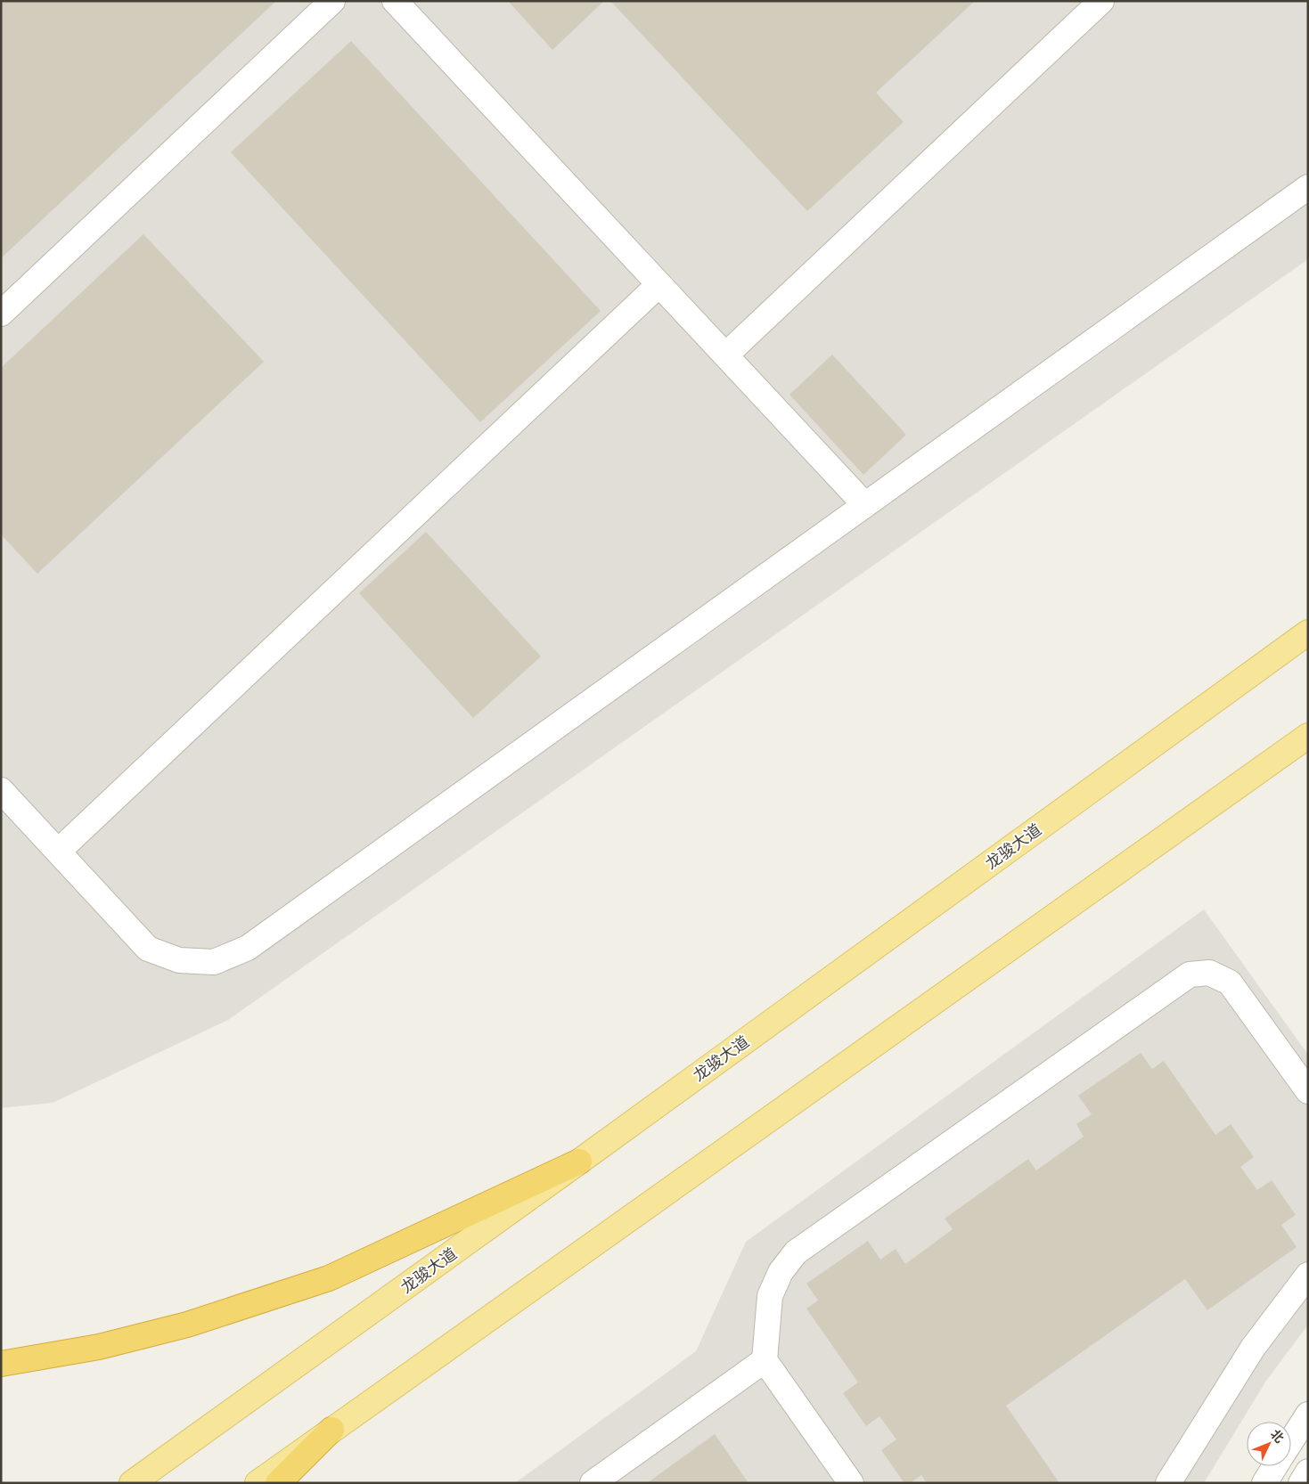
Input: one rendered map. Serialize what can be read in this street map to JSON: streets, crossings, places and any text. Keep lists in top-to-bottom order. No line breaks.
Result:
{"streets":{"main road":["龙骏大道"]},"north":"top right"}
